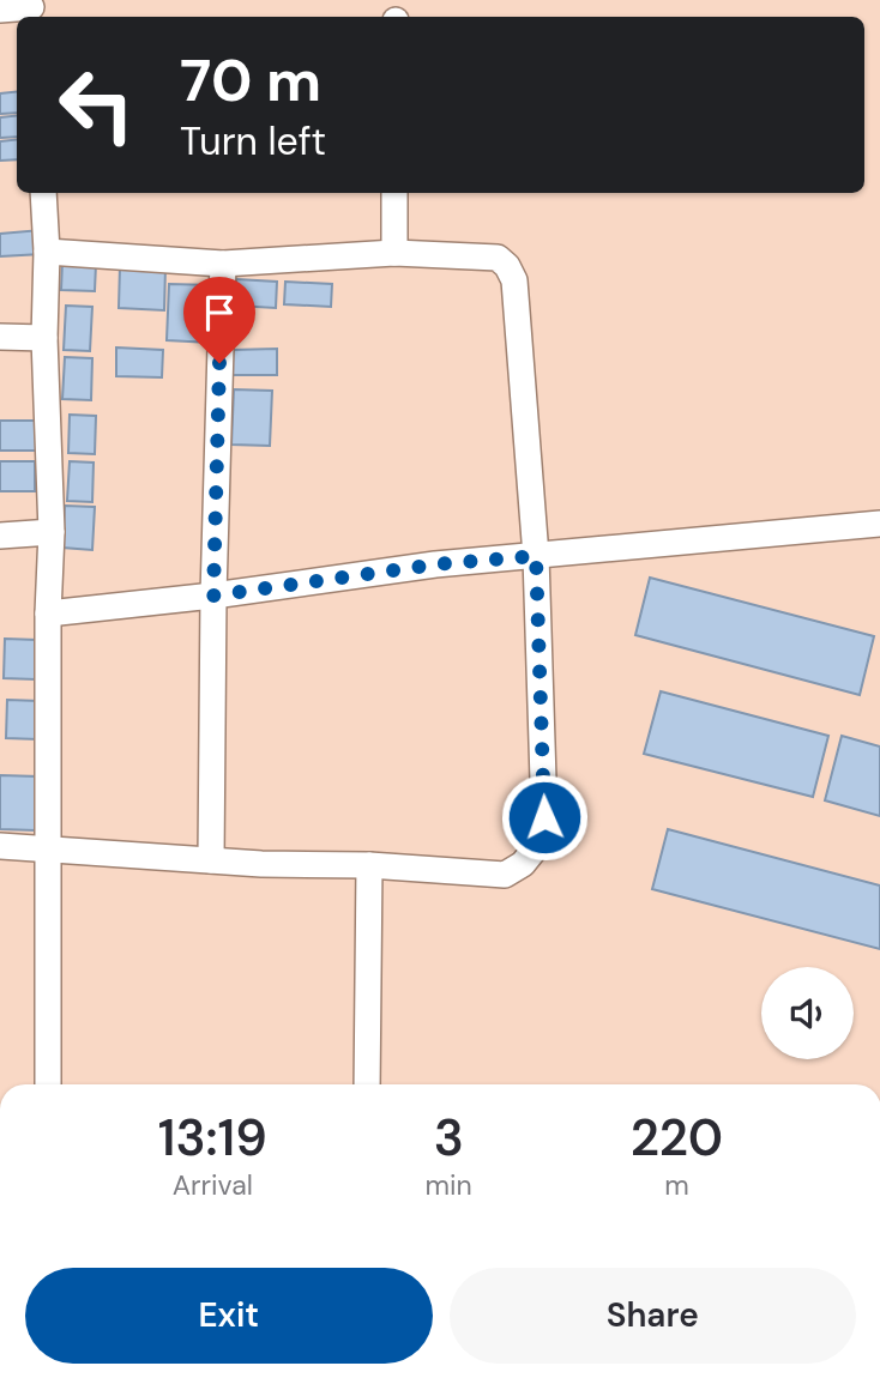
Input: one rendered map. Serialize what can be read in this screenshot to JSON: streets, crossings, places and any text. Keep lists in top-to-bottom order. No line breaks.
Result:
{"page":{"turn":["70 m","Turn left"],"eta":["13:19","Arrival","3","min","220","m"],"buttons":["Exit","Share"]}}
